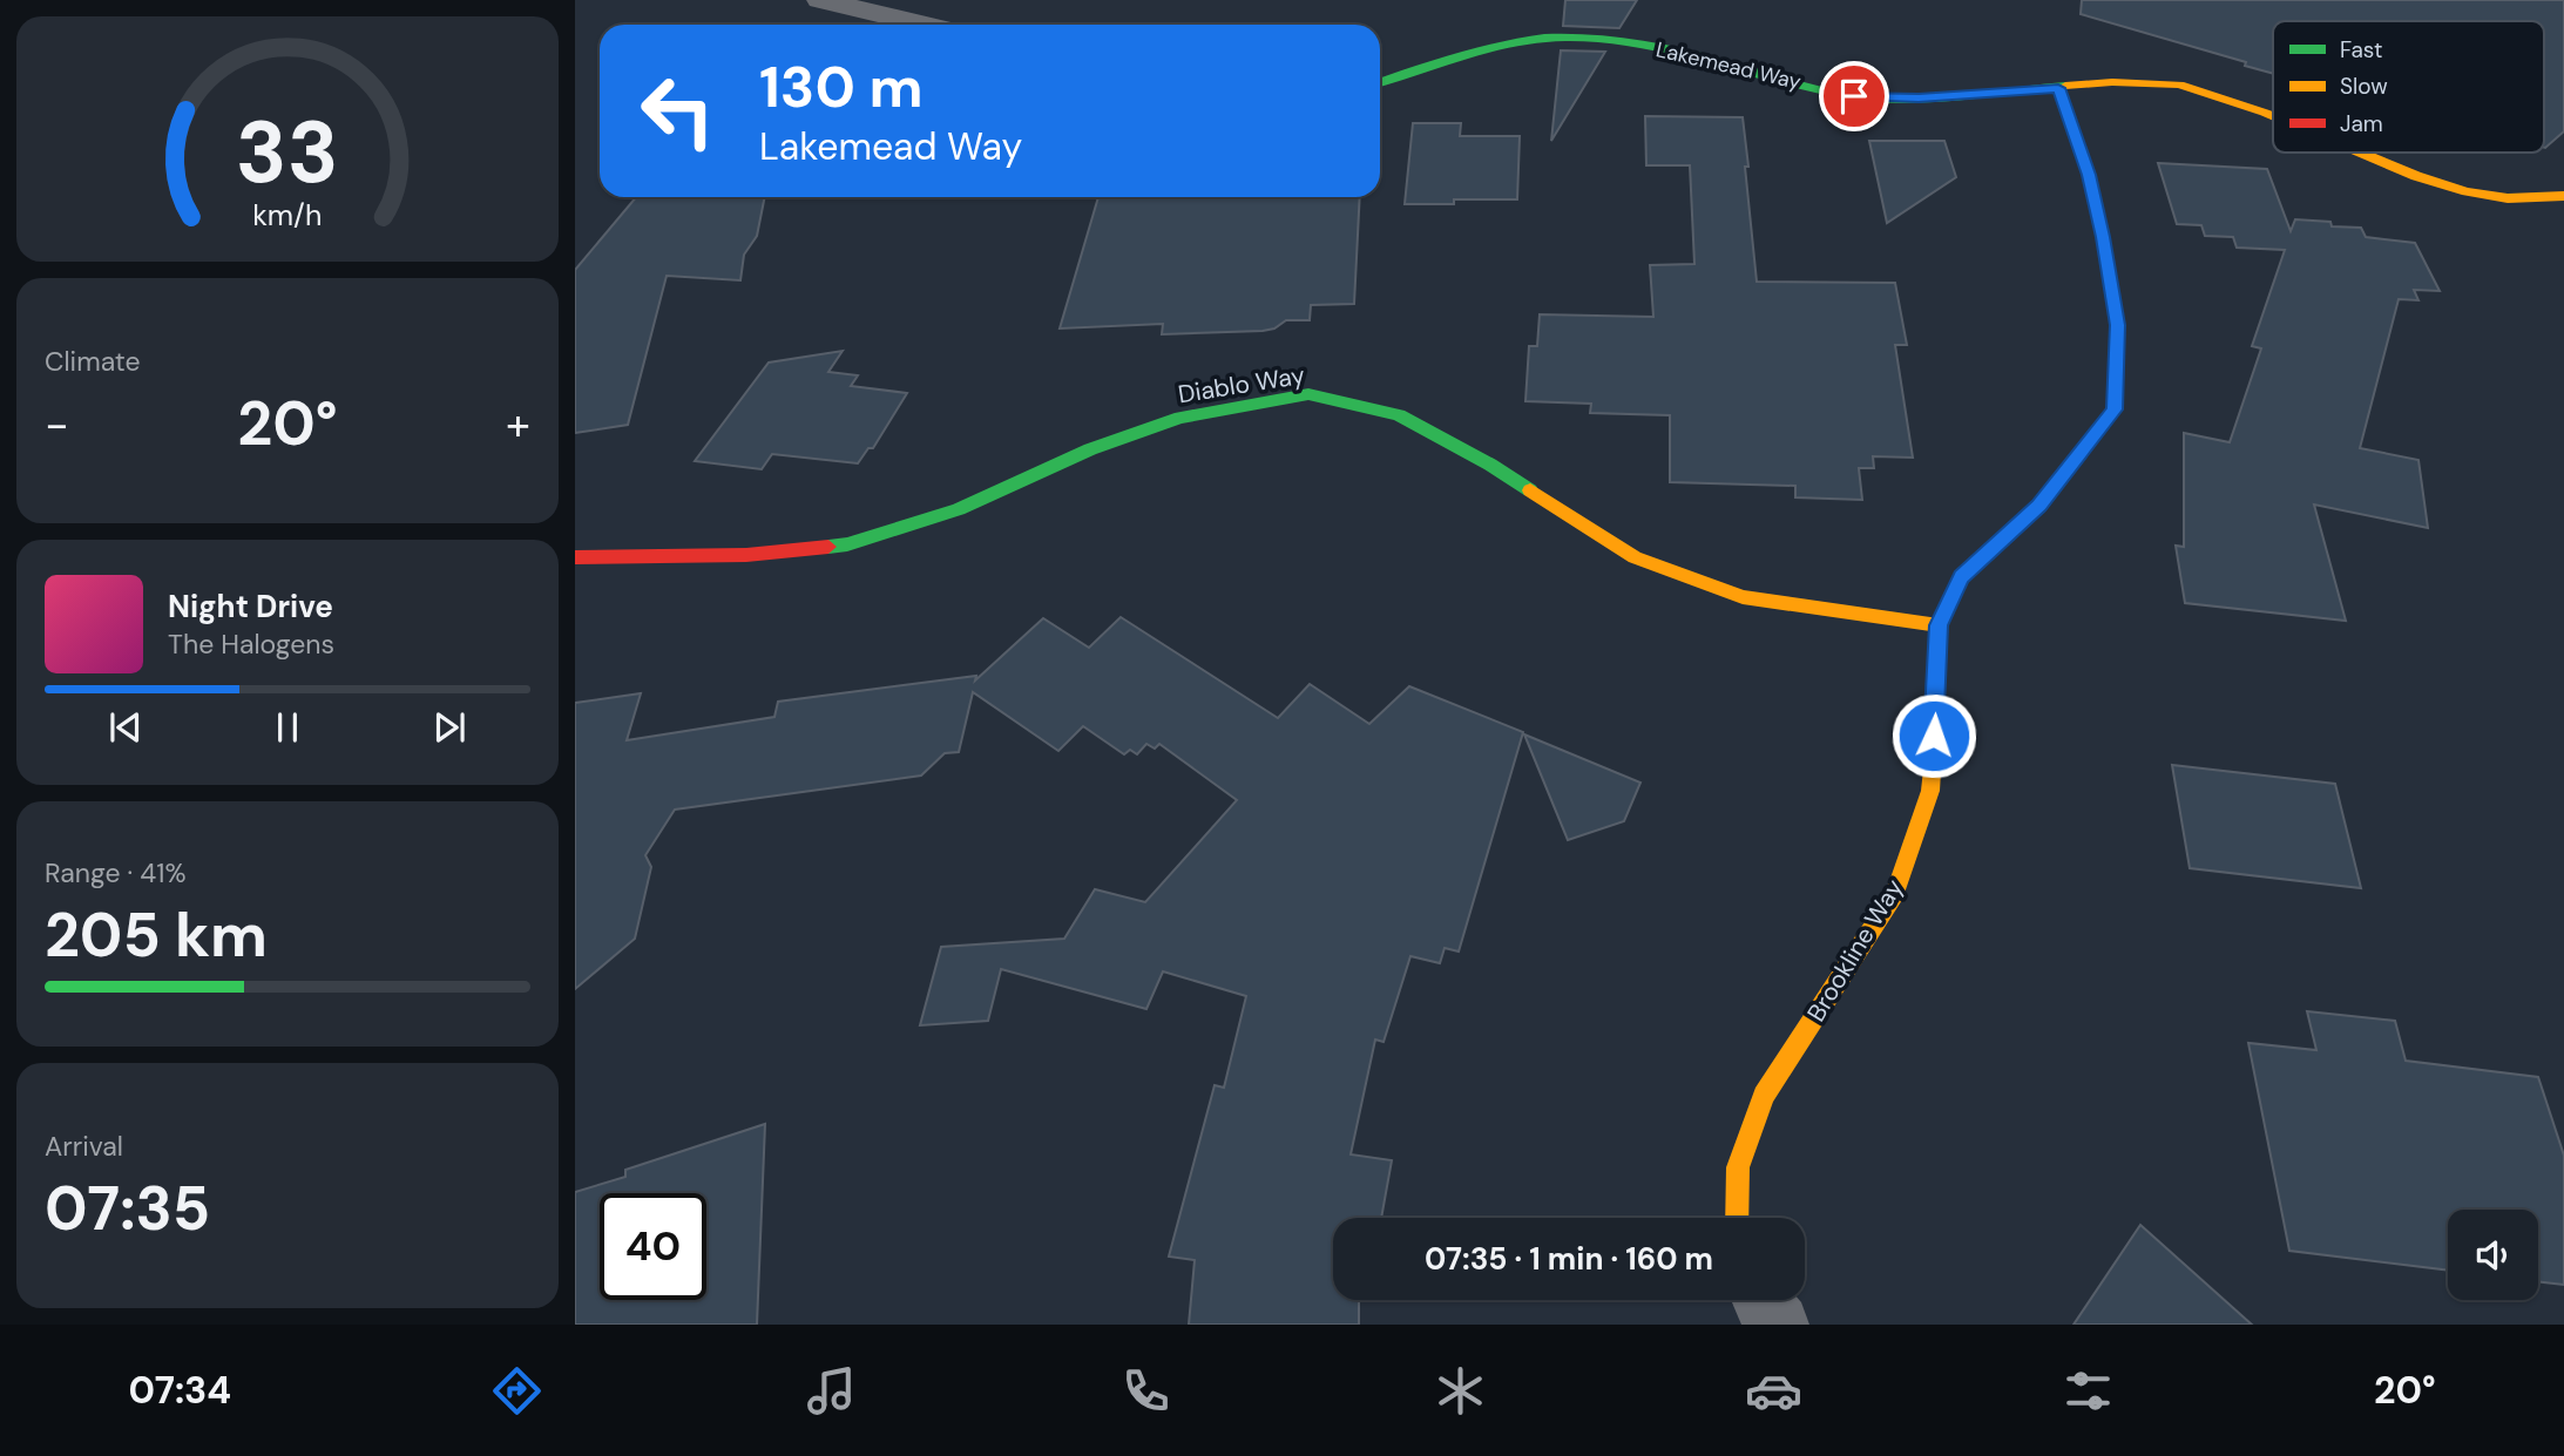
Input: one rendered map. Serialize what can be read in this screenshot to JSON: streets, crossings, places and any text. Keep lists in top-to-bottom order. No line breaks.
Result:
{"streets":{"street":["Lakemead Way","Diablo Way","Brookline Way"]},"crossings":[["Lakemead Way","Brookline Way"],["Diablo Way","Brookline Way"]],"legend":["Fast","Slow","Jam"],"page":{"turn":["130 m","Lakemead Way"],"tile":["Climate",["Range · 41%","205 km"],["Arrival","07:35"]],"heat":["−","20°","+"],"song":["Night Drive","The Halogens"],"limit":"40","trip":"07:35 · 1 min · 160 m","tabs":["07:34","20°"],"gauge":["33","km/h"]}}
